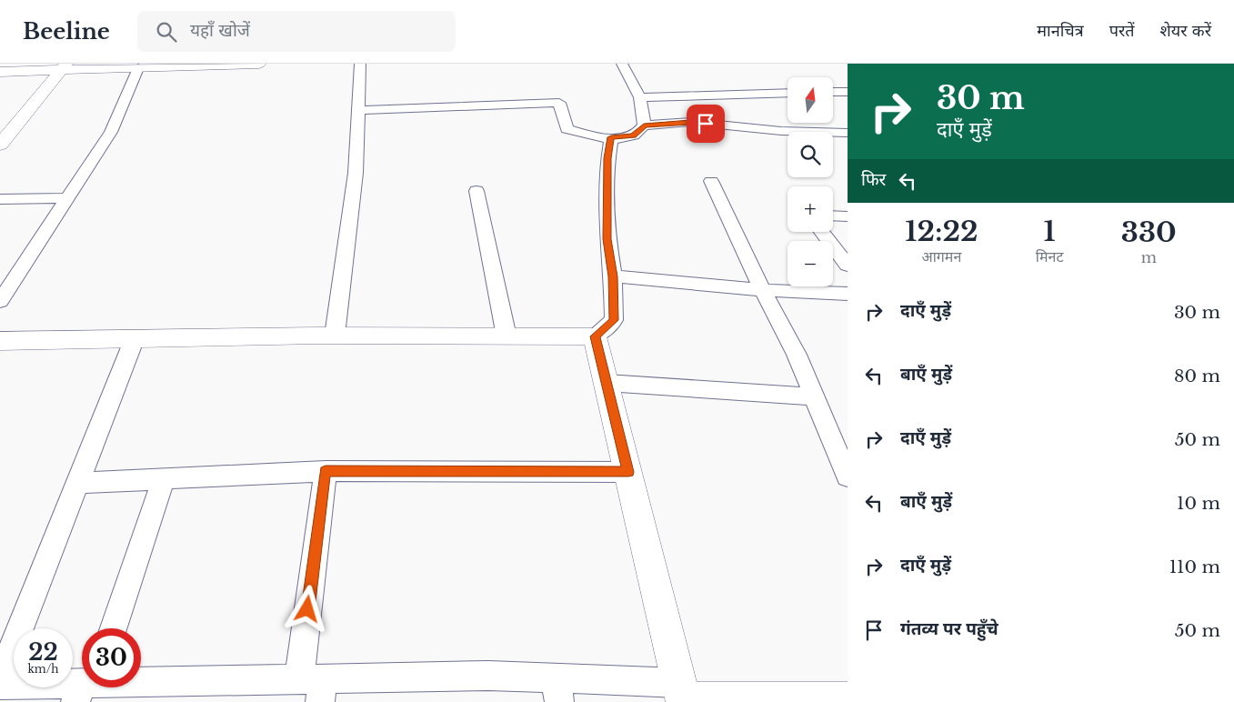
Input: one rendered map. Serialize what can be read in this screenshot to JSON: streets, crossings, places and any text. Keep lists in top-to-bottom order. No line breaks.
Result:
{"north":"top","page":{"header":"Beeline","search":"यहाँ खोजें","nav":["मानचित्र","परतें","शेयर करें"],"turn":["30 m","दाएँ मुड़ें"],"map_buttons":["+","−"],"then":"फिर","eta":["12:22","आगमन","1","मिनट","330","m"],"list":[{"name":"दाएँ मुड़ें","value":"30 m"},{"name":"बाएँ मुड़ें","value":"80 m"},{"name":"दाएँ मुड़ें","value":"50 m"},{"name":"बाएँ मुड़ें","value":"10 m"},{"name":"दाएँ मुड़ें","value":"110 m"},{"name":"गंतव्य पर पहुँचे","value":"50 m"}],"speed":"22 km/h","limit":"30"}}
